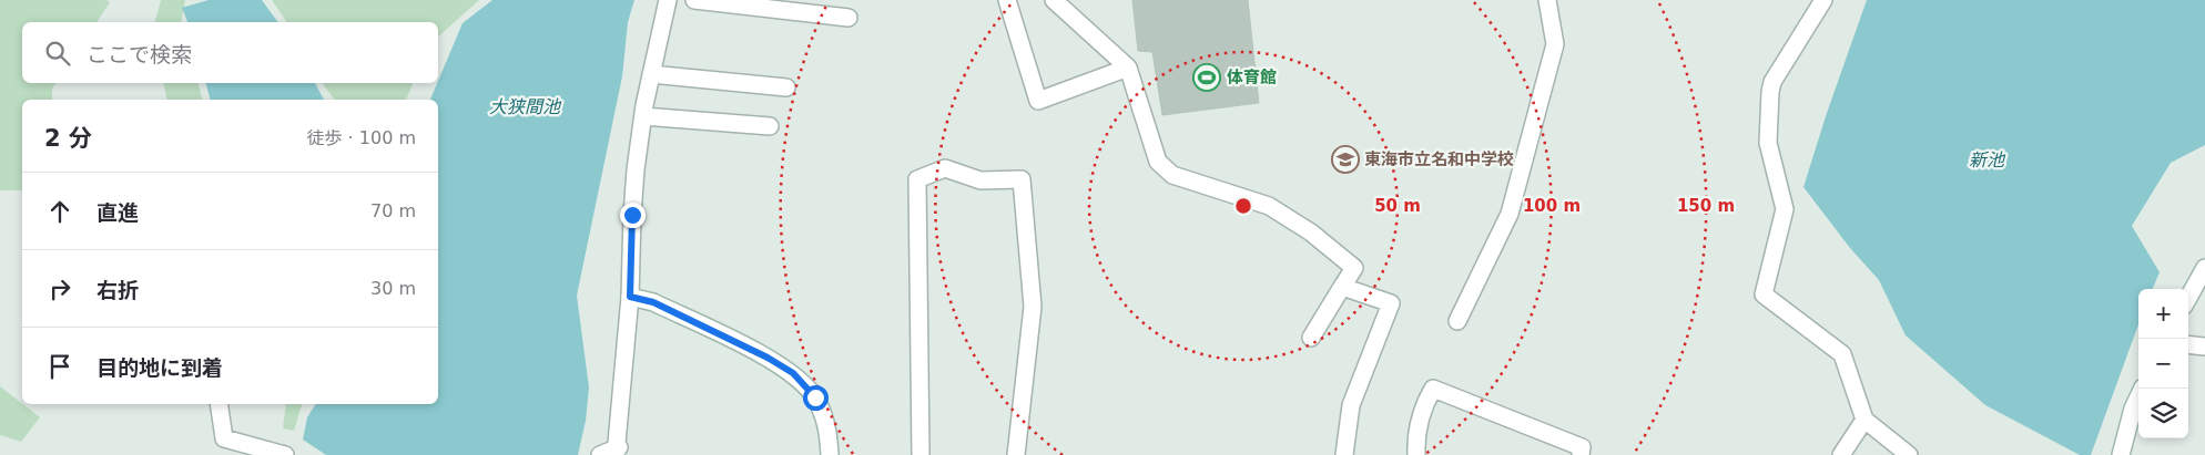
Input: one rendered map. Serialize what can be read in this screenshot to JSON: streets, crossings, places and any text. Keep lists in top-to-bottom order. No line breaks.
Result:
{"water":["大狭間池","新池"],"places":{"sports":["体育館"],"school or university":["東海市立名和中学校"]},"page":{"search":"ここで検索","heading":["2 分","徒歩 · 100 m"],"list":[["直進","70 m"],["右折","30 m"],"目的地に到着"],"map_buttons":["+","−"]},"rings":["50 m","100 m","150 m"]}
